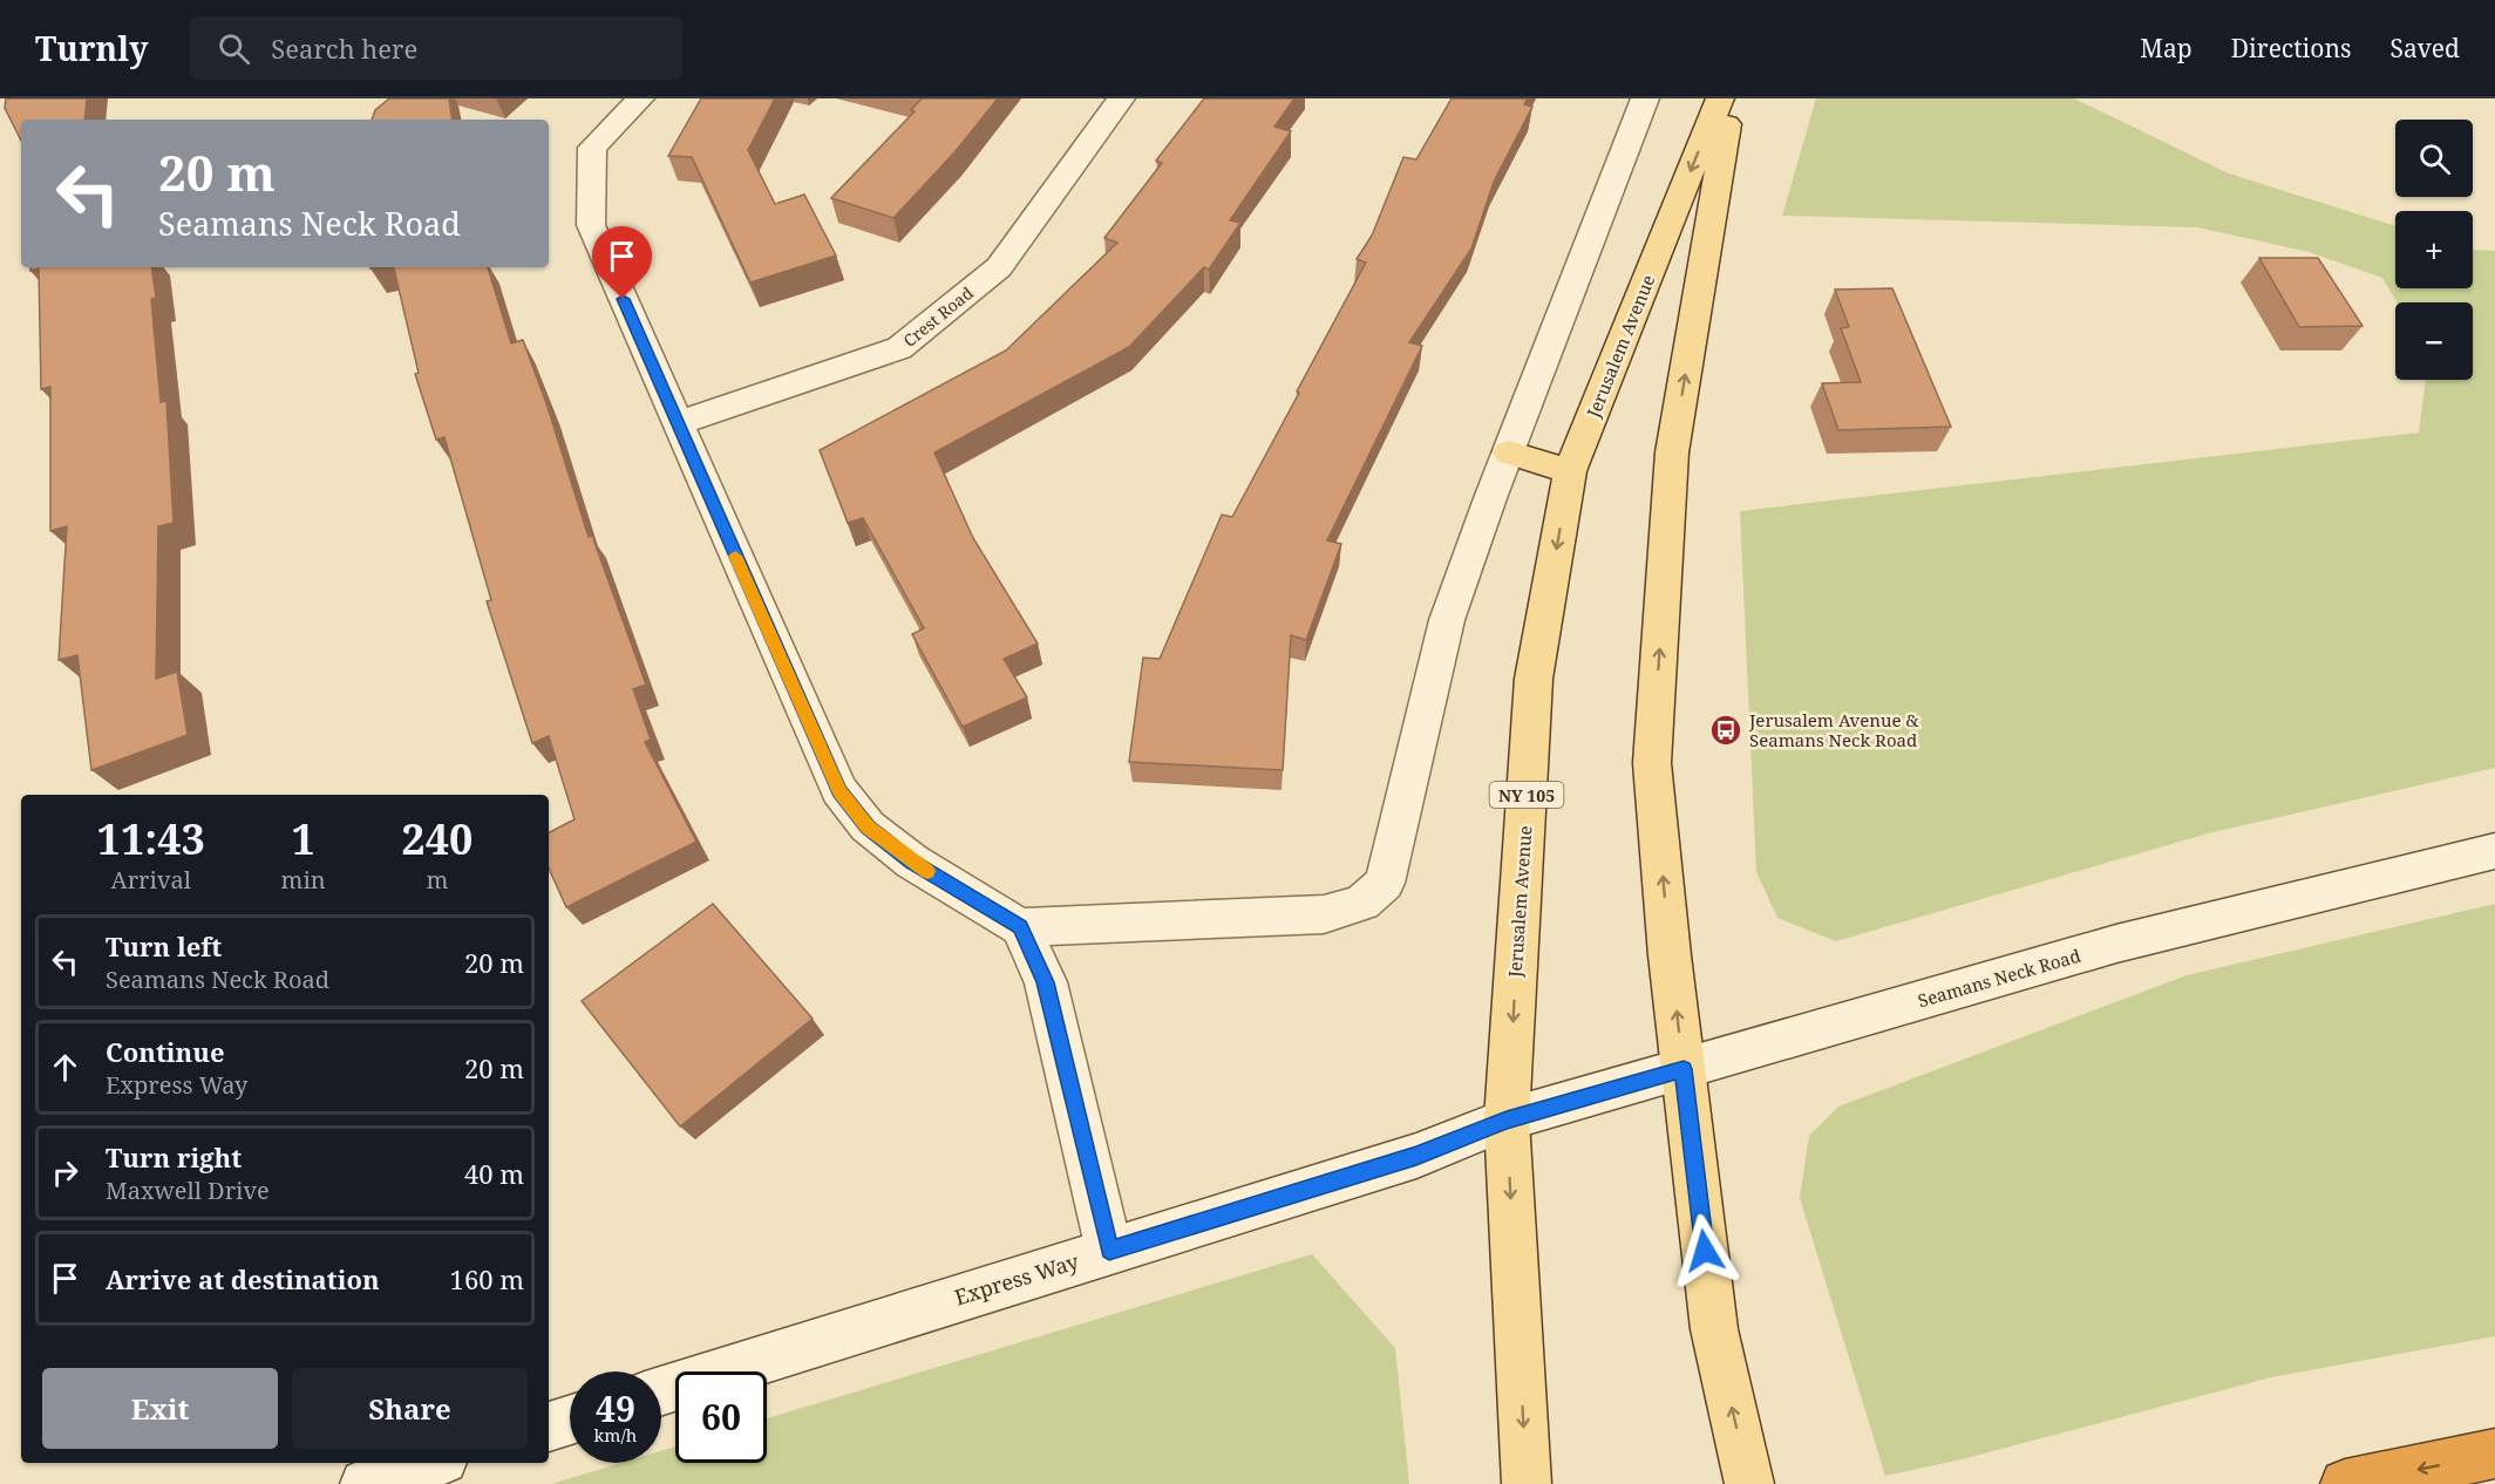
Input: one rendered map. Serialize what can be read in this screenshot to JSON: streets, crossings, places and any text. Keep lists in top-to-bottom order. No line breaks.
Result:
{"streets":{"main road":["Jerusalem Avenue","NY 105"],"street":["Crest Road","Seamans Neck Road","Express Way"]},"crossings":[["Jerusalem Avenue","Seamans Neck Road"],["Jerusalem Avenue","Express Way"],["Seamans Neck Road","Express Way"]],"places":{"bus stop":["Jerusalem Avenue & Seamans Neck Road"]},"page":{"header":"Turnly","search":"Search here","nav":["Map","Directions","Saved"],"map_buttons":["+","−"],"turn":["20 m","Seamans Neck Road"],"eta":["11:43","Arrival","1","min","240","m"],"list":[{"name":"Turn left","note":"Seamans Neck Road","value":"20 m"},{"name":"Continue","note":"Express Way","value":"20 m"},{"name":"Turn right","note":"Maxwell Drive","value":"40 m"},{"name":"Arrive at destination","value":"160 m"}],"buttons":["Exit","Share"],"speed":"49 km/h","limit":"60"}}
